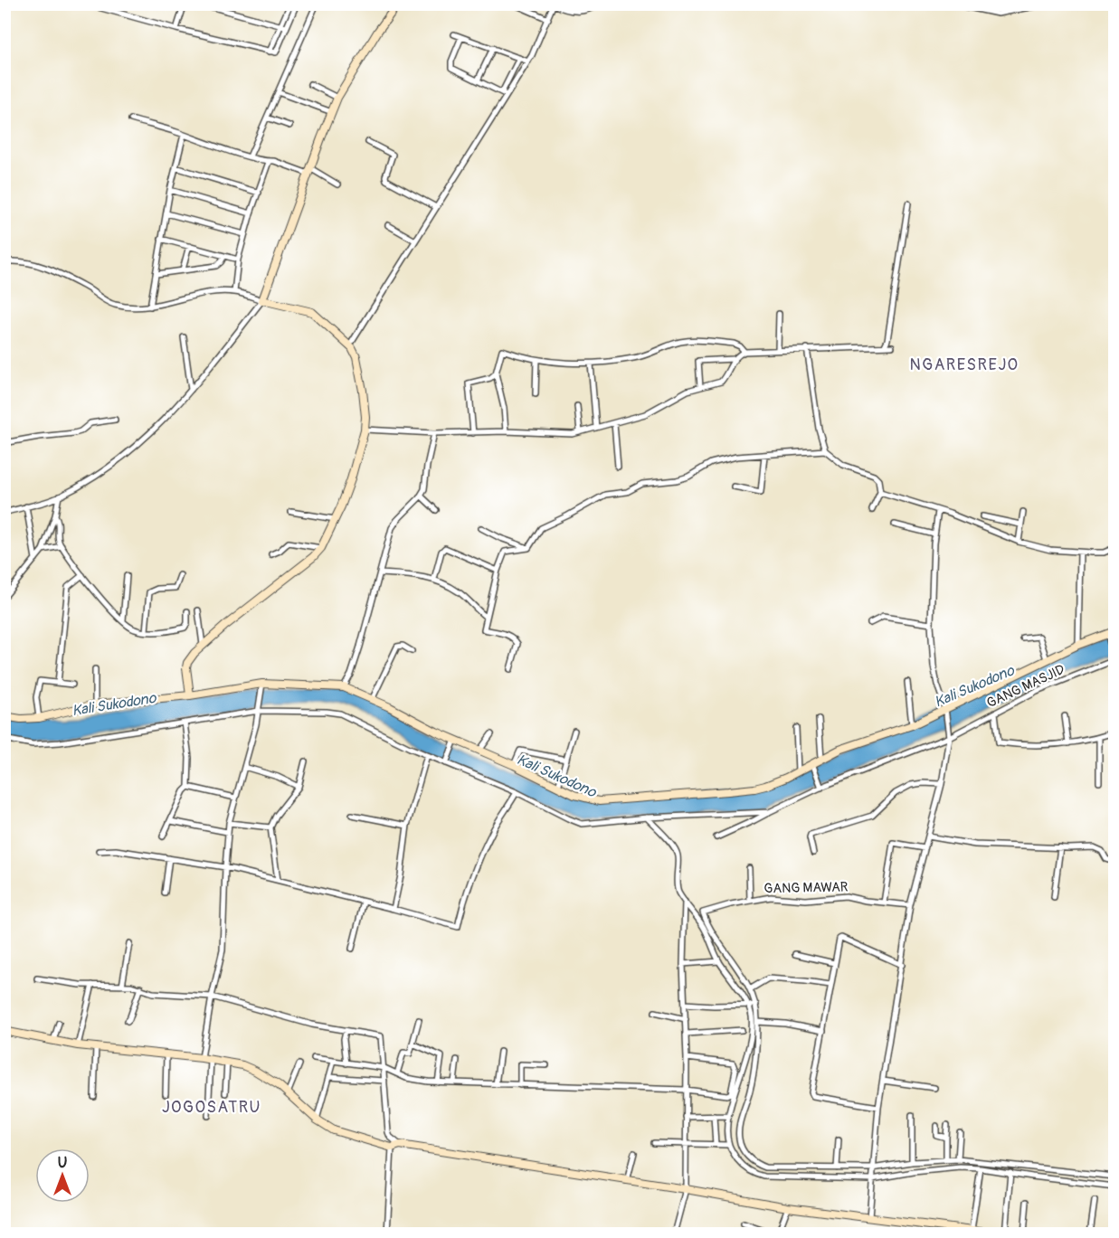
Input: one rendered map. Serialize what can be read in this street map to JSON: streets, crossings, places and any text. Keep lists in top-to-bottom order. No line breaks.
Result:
{"streets":{"street":["GANG MASJID","GANG MAWAR"]},"districts":["NGARESREJO","JOGOSATRU"],"water":["Kali Sukodono"],"north":"top"}
